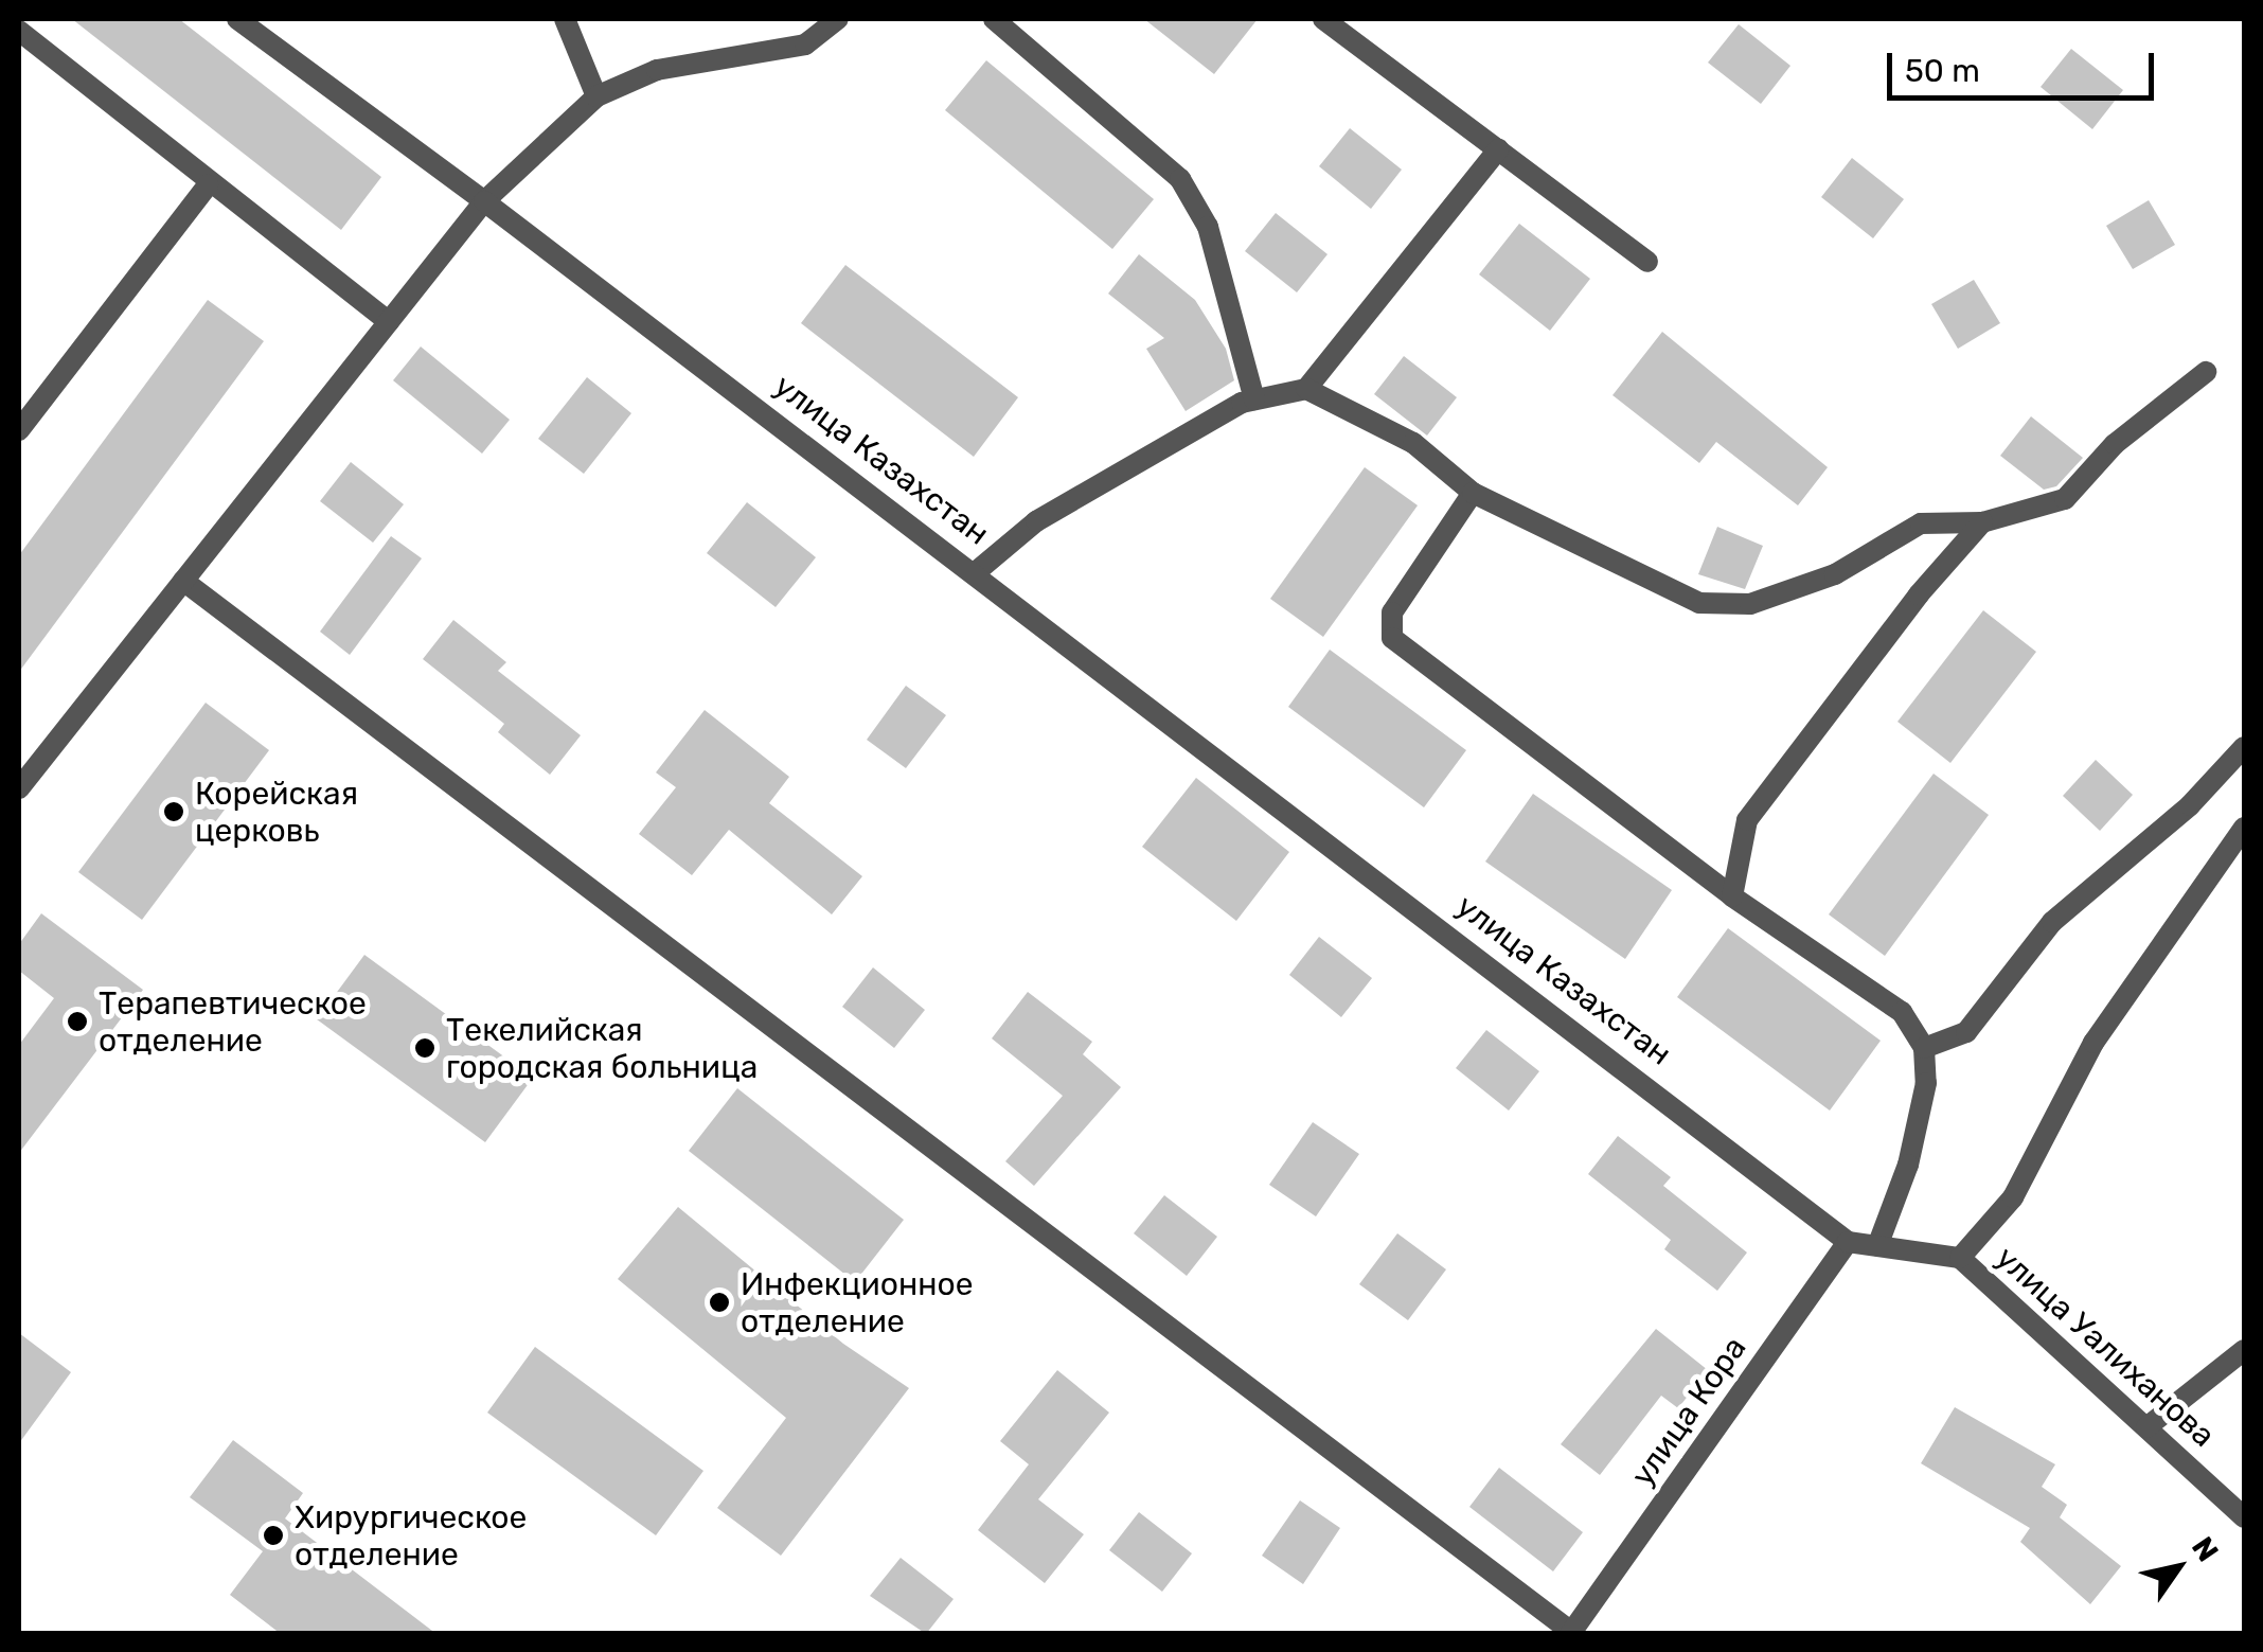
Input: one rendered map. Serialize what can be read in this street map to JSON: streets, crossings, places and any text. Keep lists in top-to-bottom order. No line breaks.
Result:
{"streets":{"street":["улица Казахстан","улица Уалиханова","улица Кора"]},"crossings":[["улица Казахстан","улица Уалиханова"],["улица Казахстан","улица Кора"],["улица Уалиханова","улица Кора"]],"places":["Корейская церковь","Терапевтическое отделение","Текелийская городская больница","Инфекционное отделение","Хирургическое отделение"],"scale_bar":"50 m","north":"top right"}
